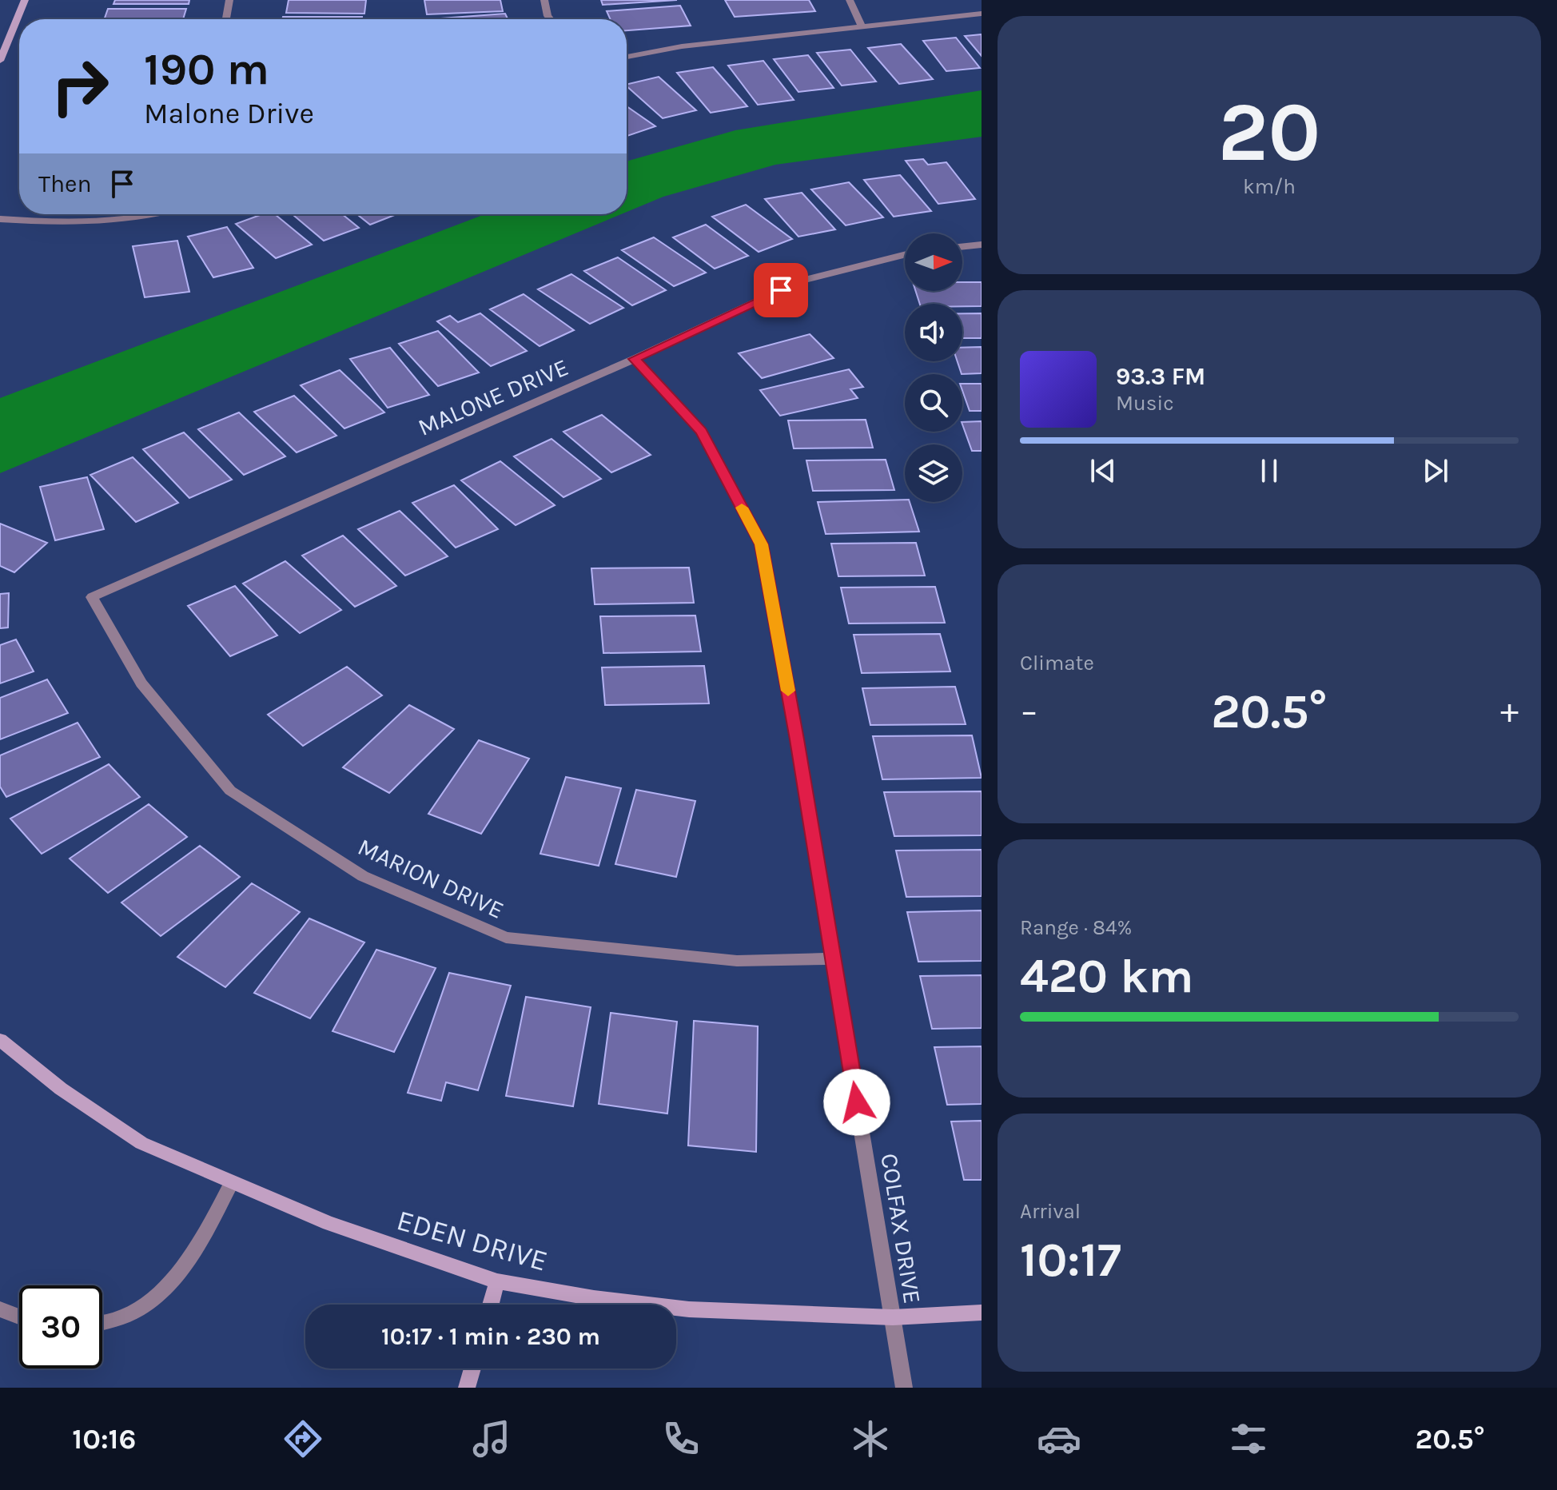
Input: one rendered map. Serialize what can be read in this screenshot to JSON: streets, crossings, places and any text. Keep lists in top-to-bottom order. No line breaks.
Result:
{"streets":{"street":["MALONE DRIVE","MARION DRIVE","COLFAX DRIVE","EDEN DRIVE"]},"crossings":[["MALONE DRIVE","MARION DRIVE"],["MALONE DRIVE","COLFAX DRIVE"],["MARION DRIVE","COLFAX DRIVE"],["COLFAX DRIVE","EDEN DRIVE"]],"north":"right","page":{"tile":[["20","km/h"],"Climate",["Range · 84%","420 km"],["Arrival","10:17"]],"turn":["190 m","Malone Drive"],"then":"Then","song":["93.3 FM","Music"],"heat":["−","20.5°","+"],"limit":"30","trip":"10:17 · 1 min · 230 m","tabs":["10:16","20.5°"]}}
